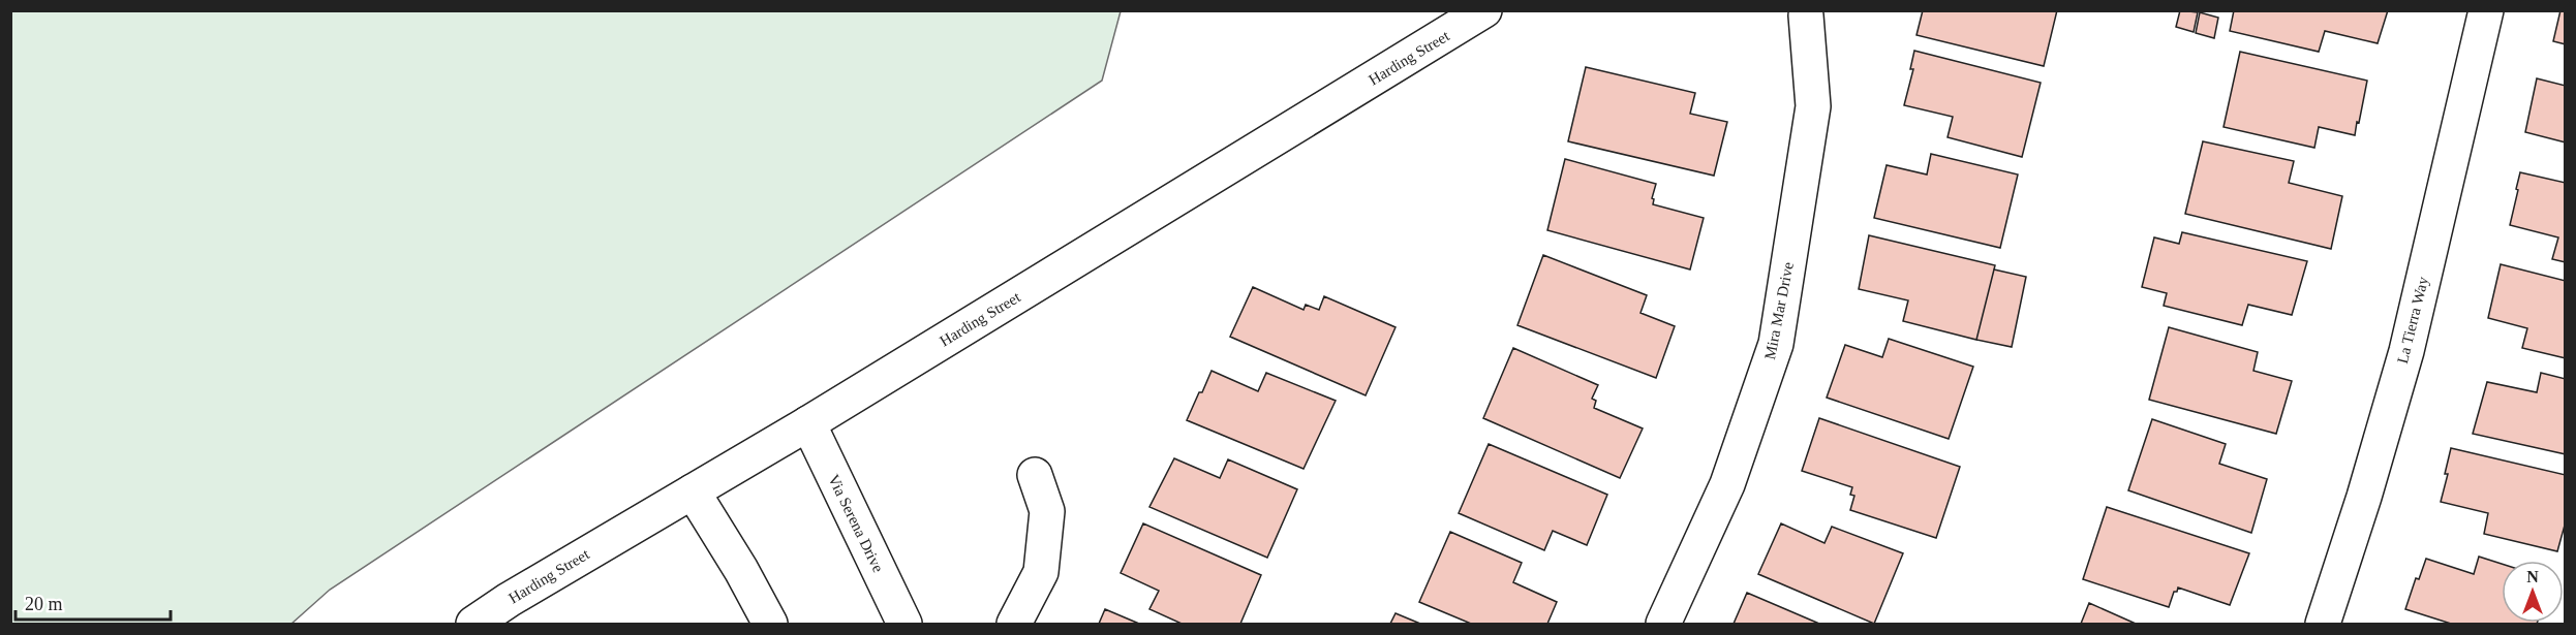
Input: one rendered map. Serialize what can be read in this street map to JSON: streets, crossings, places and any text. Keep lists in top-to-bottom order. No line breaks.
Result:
{"streets":{"street":["Harding Street","Mira Mar Drive","La Tierra Way","Via Serena Drive"]},"crossings":[["Harding Street","Via Serena Drive"]],"scale_bar":"20 m","north":"top"}
